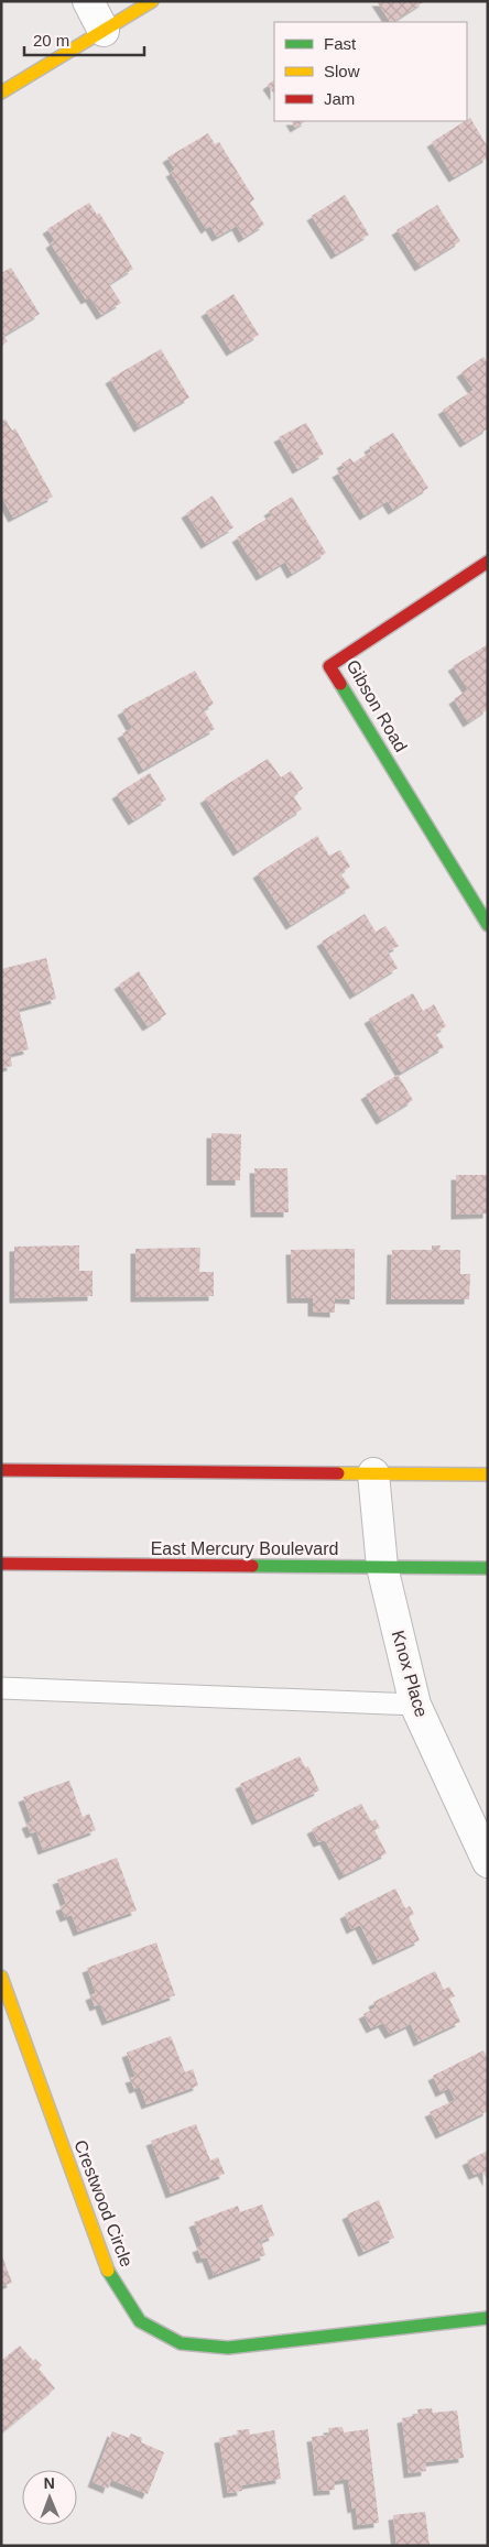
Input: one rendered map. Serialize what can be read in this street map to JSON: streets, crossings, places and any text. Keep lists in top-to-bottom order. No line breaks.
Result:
{"streets":{"street":["Gibson Road","East Mercury Boulevard","Knox Place","Crestwood Circle"]},"crossings":[["East Mercury Boulevard","Knox Place"]],"legend":["Fast","Slow","Jam"],"scale_bar":"20 m","north":"top"}
